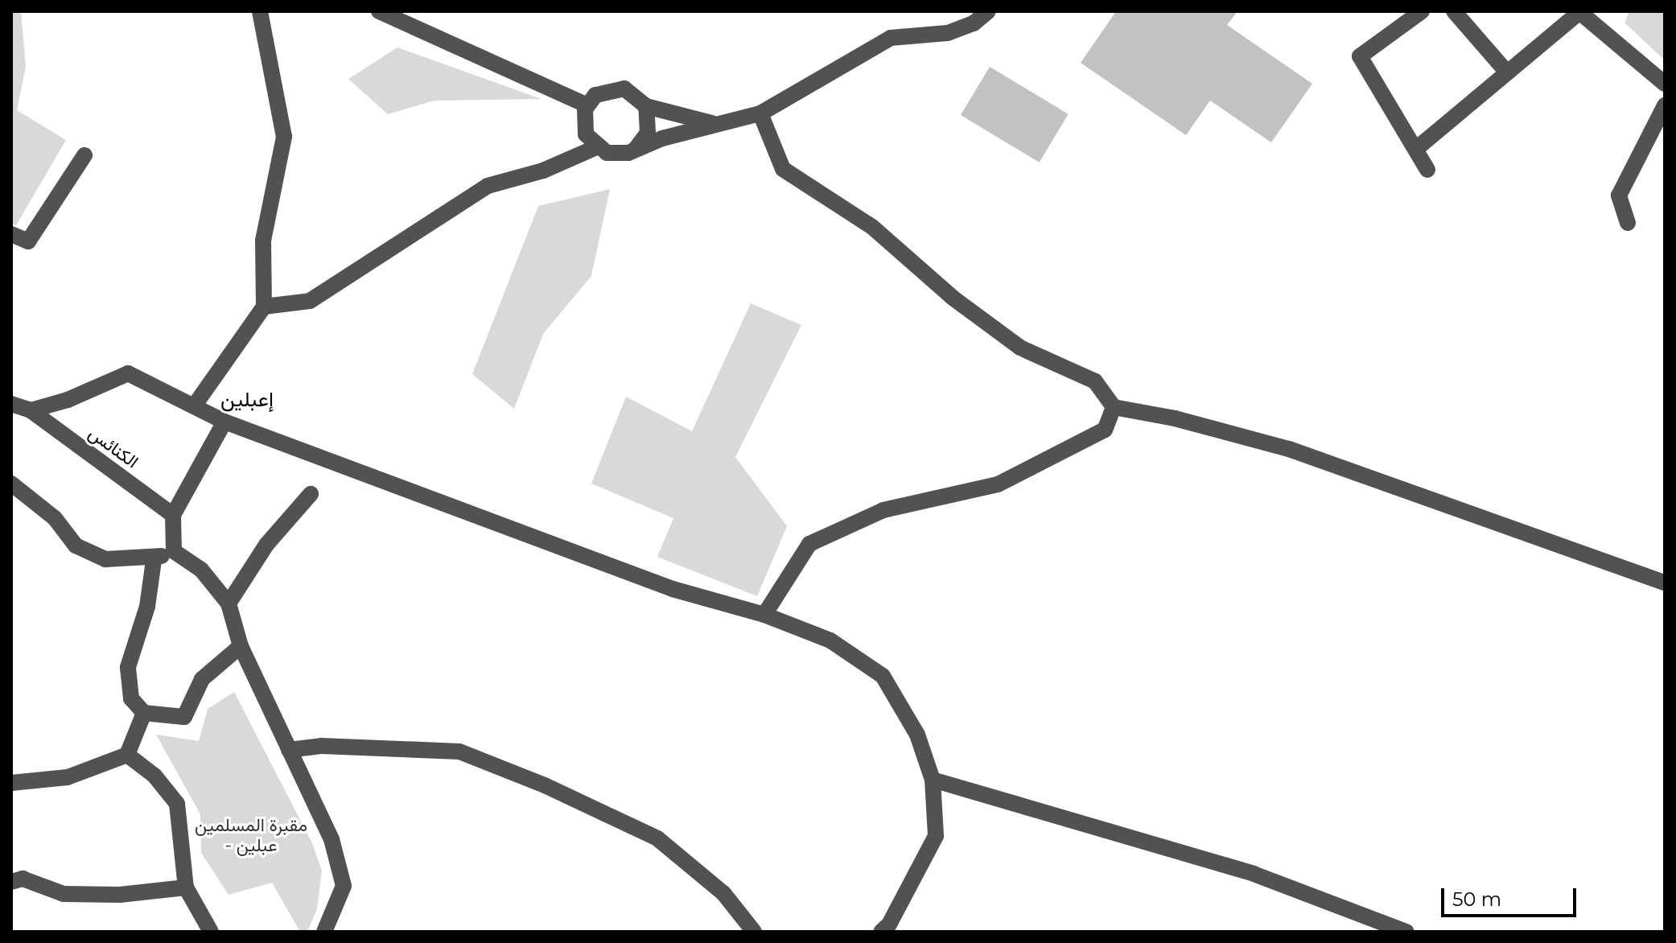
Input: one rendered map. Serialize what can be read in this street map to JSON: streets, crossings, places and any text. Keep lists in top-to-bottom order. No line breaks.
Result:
{"streets":{"street":["الكنائس"]},"districts":["إعبلين"],"parks":["مقبرة المسلمين - عبلين"],"scale_bar":"50 m"}
